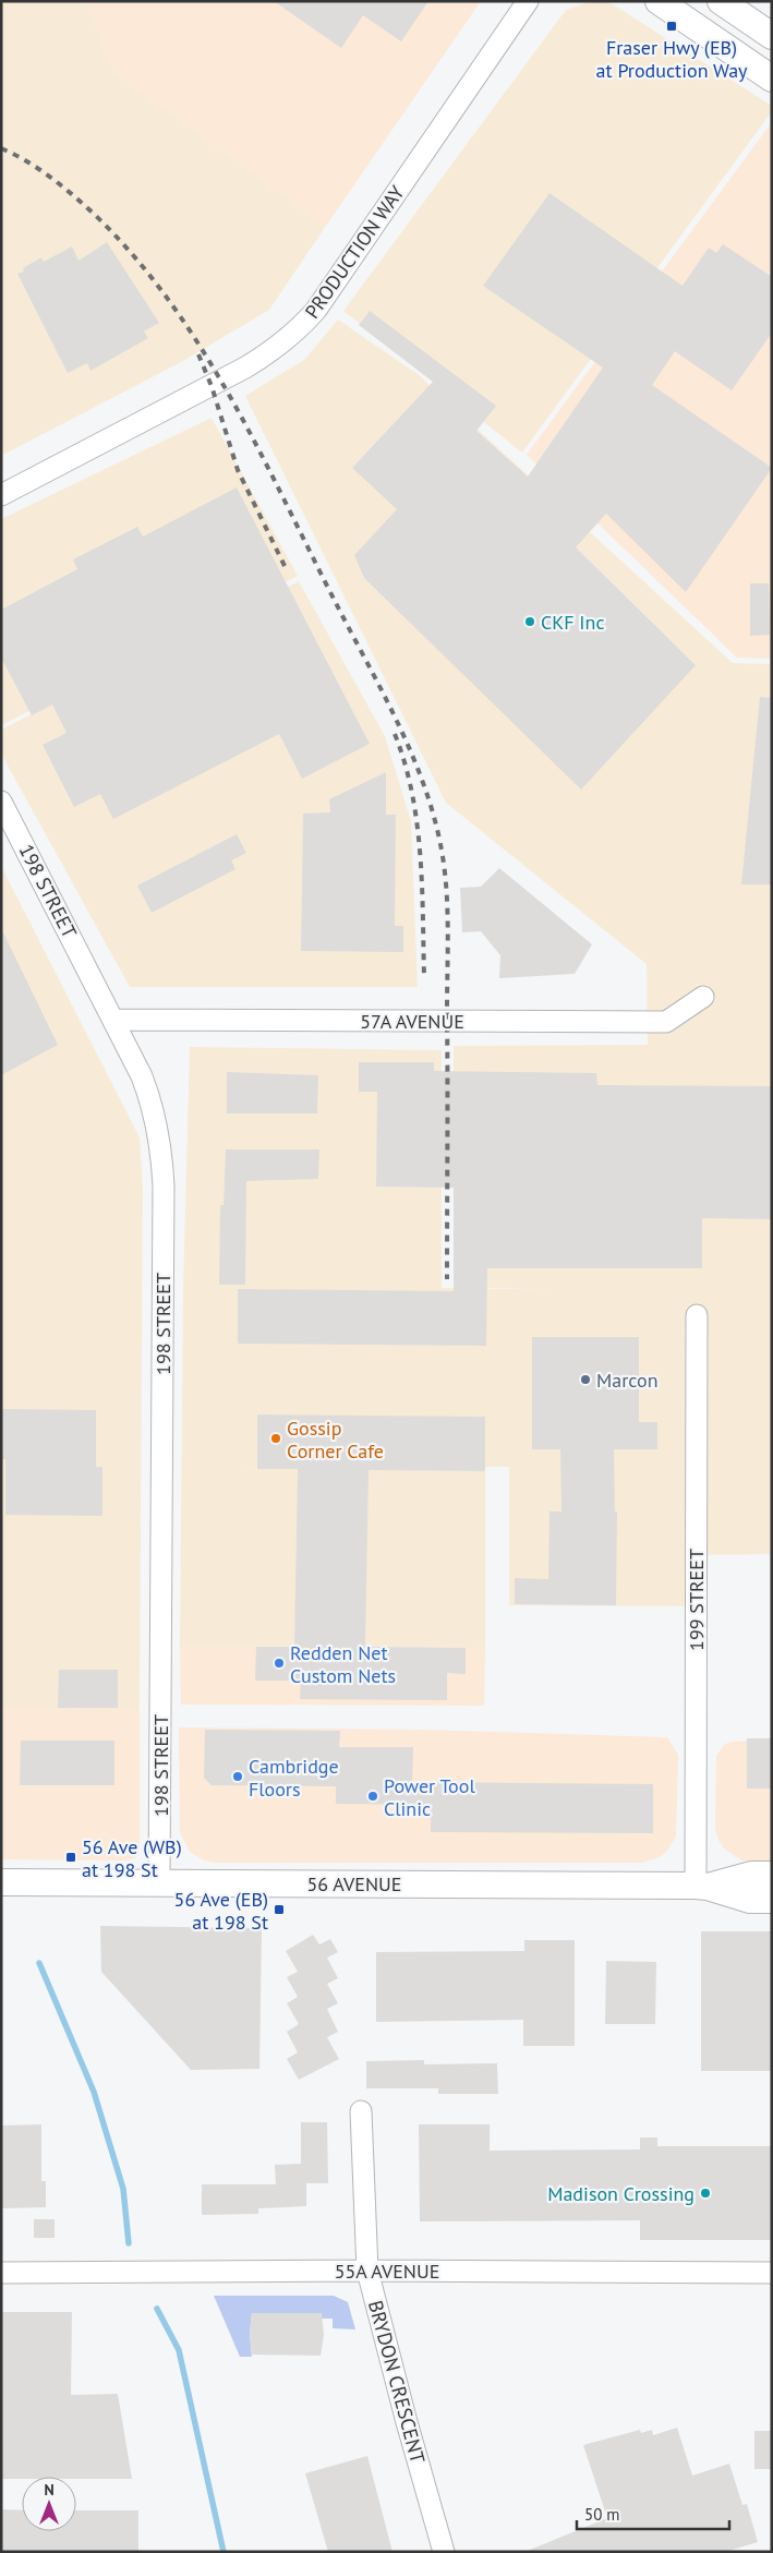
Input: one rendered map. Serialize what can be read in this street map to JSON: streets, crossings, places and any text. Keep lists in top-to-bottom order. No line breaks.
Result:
{"streets":{"main road":["56 AVENUE"],"street":["PRODUCTION WAY","198 STREET","57A AVENUE","199 STREET","55A AVENUE","BRYDON CRESCENT"]},"crossings":[["198 STREET","57A AVENUE"],["198 STREET","56 AVENUE"],["199 STREET","56 AVENUE"],["55A AVENUE","BRYDON CRESCENT"]],"places":{"transit":["Fraser Hwy (EB) at Production Way","56 Ave (WB) at 198 St","56 Ave (EB) at 198 St"],"other":["CKF Inc","Marcon","Gossip Corner Cafe","Redden Net Custom Nets","Cambridge Floors","Power Tool Clinic","Madison Crossing"]},"scale_bar":"50 m","north":"top"}
